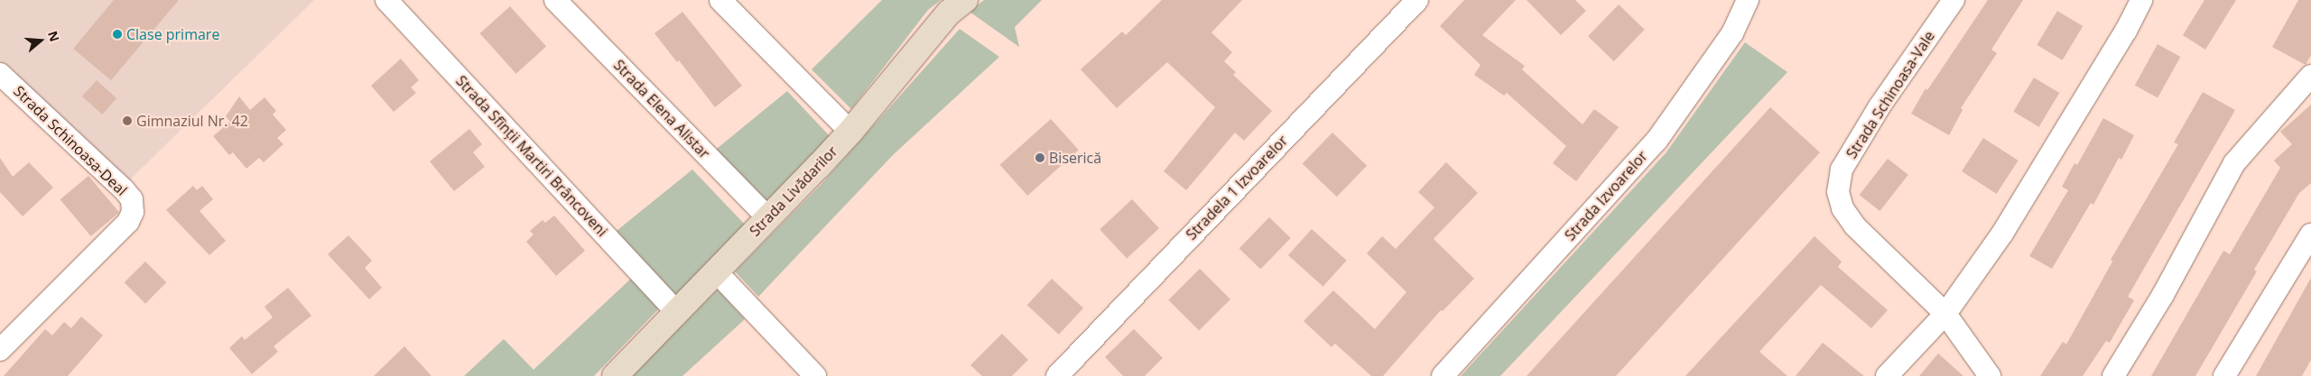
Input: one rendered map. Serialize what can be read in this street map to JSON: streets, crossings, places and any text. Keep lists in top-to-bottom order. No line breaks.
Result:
{"streets":{"street":["Strada Schinoasa-Vale","Strada Elena Alistar","Strada Schinoasa-Deal","Strada Sfînții Martiri Brâncoveni","Stradela 1 Izvoarelor","Strada Livădarilor","Strada Izvoarelor"]},"crossings":[["Strada Elena Alistar","Strada Livădarilor"],["Strada Sfînții Martiri Brâncoveni","Strada Livădarilor"]],"places":["Clase primare","Gimnaziul Nr. 42","Biserică"],"north":"right"}
